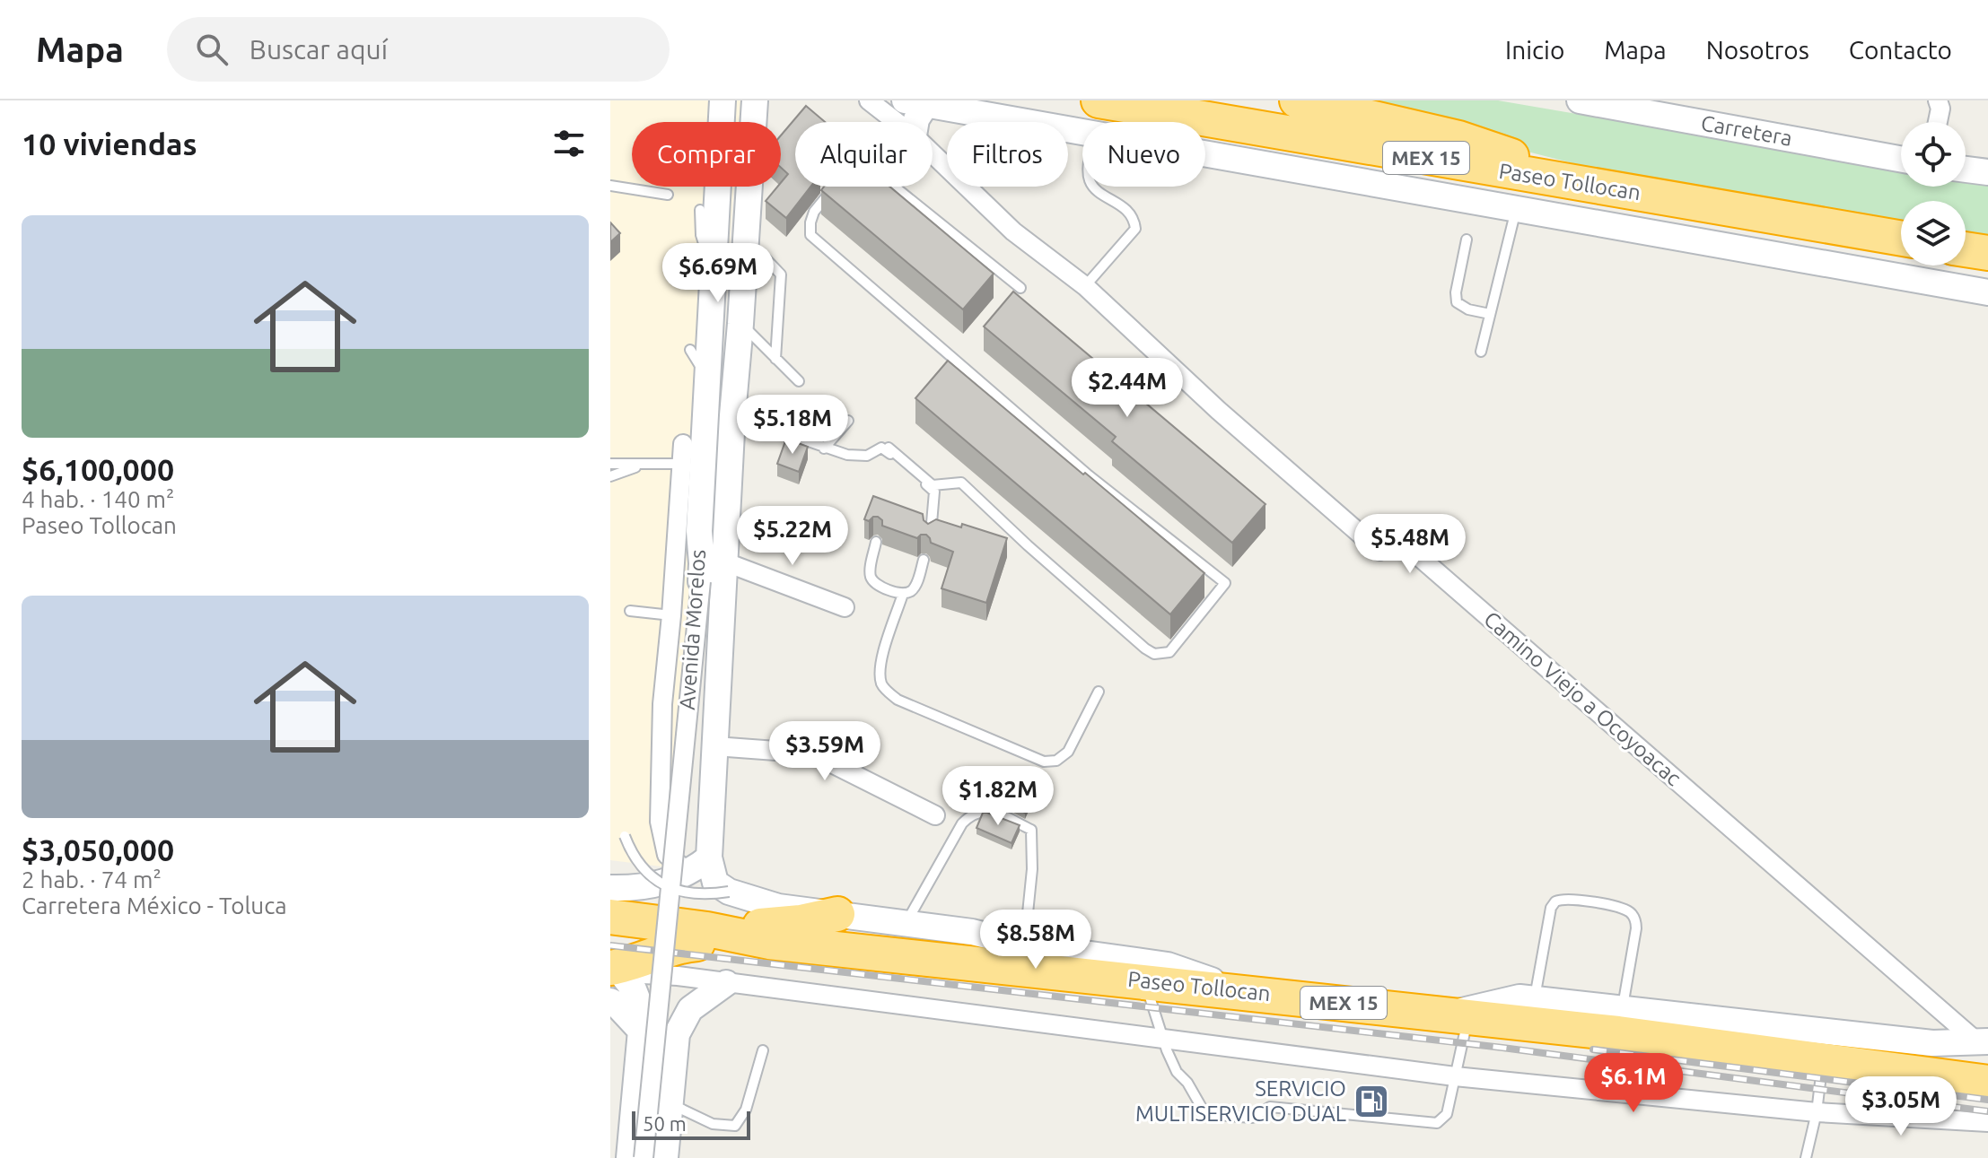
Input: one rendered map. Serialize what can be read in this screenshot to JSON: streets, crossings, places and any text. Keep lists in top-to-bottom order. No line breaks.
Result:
{"streets":{"highway":["MEX 15","Paseo Tollocan"],"main road":["Carretera","Avenida Morelos"],"street":["Camino Viejo a Ocoyoacac"]},"crossings":[["MEX 15","Paseo Tollocan"]],"places":{"fuel station":["SERVICIO MULTISERVICIO DUAL"]},"scale_bar":"50 m","page":{"header":"Mapa","search":"Buscar aquí","nav":["Inicio","Mapa","Nosotros","Contacto"],"heading":"10 viviendas","chip":["Comprar","Alquilar","Filtros","Nuevo"],"list":[{"name":"$6,100,000","note":"4 hab. · 140 m² · Paseo Tollocan"},{"name":"$3,050,000","note":"2 hab. · 74 m² · Carretera México - Toluca"}],"price":["$6.69M","$2.44M","$5.18M","$5.22M","$5.48M","$3.59M","$1.82M","$8.58M","$6.1M","$3.05M"],"scale":"50 m"}}
